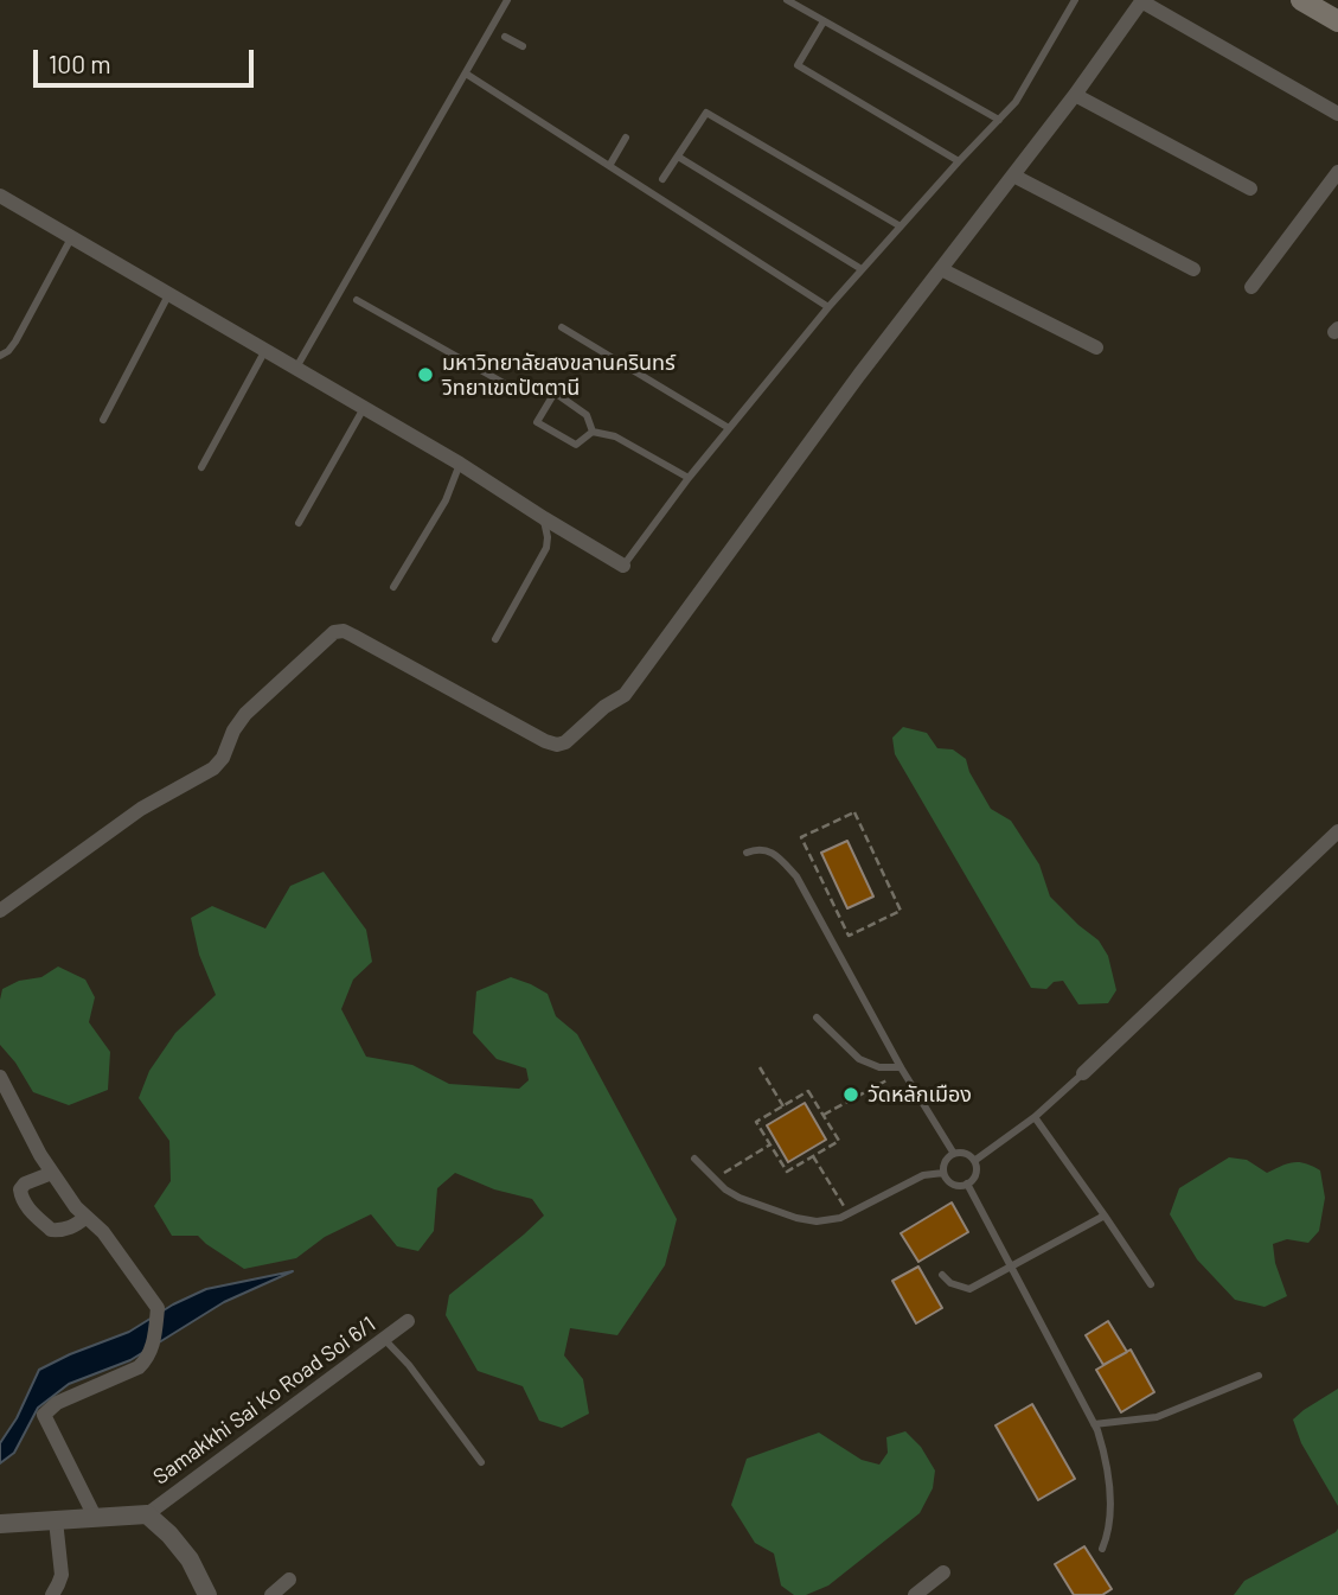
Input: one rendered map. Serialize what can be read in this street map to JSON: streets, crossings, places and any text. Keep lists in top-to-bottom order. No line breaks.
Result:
{"streets":{"street":["Samakkhi Sai Ko Road Soi 6/1"]},"places":["มหาวิทยาลัยสงขลานครินทร์ วิทยาเขตปัตตานี","วัดหลักเมือง"],"scale_bar":"100 m"}
